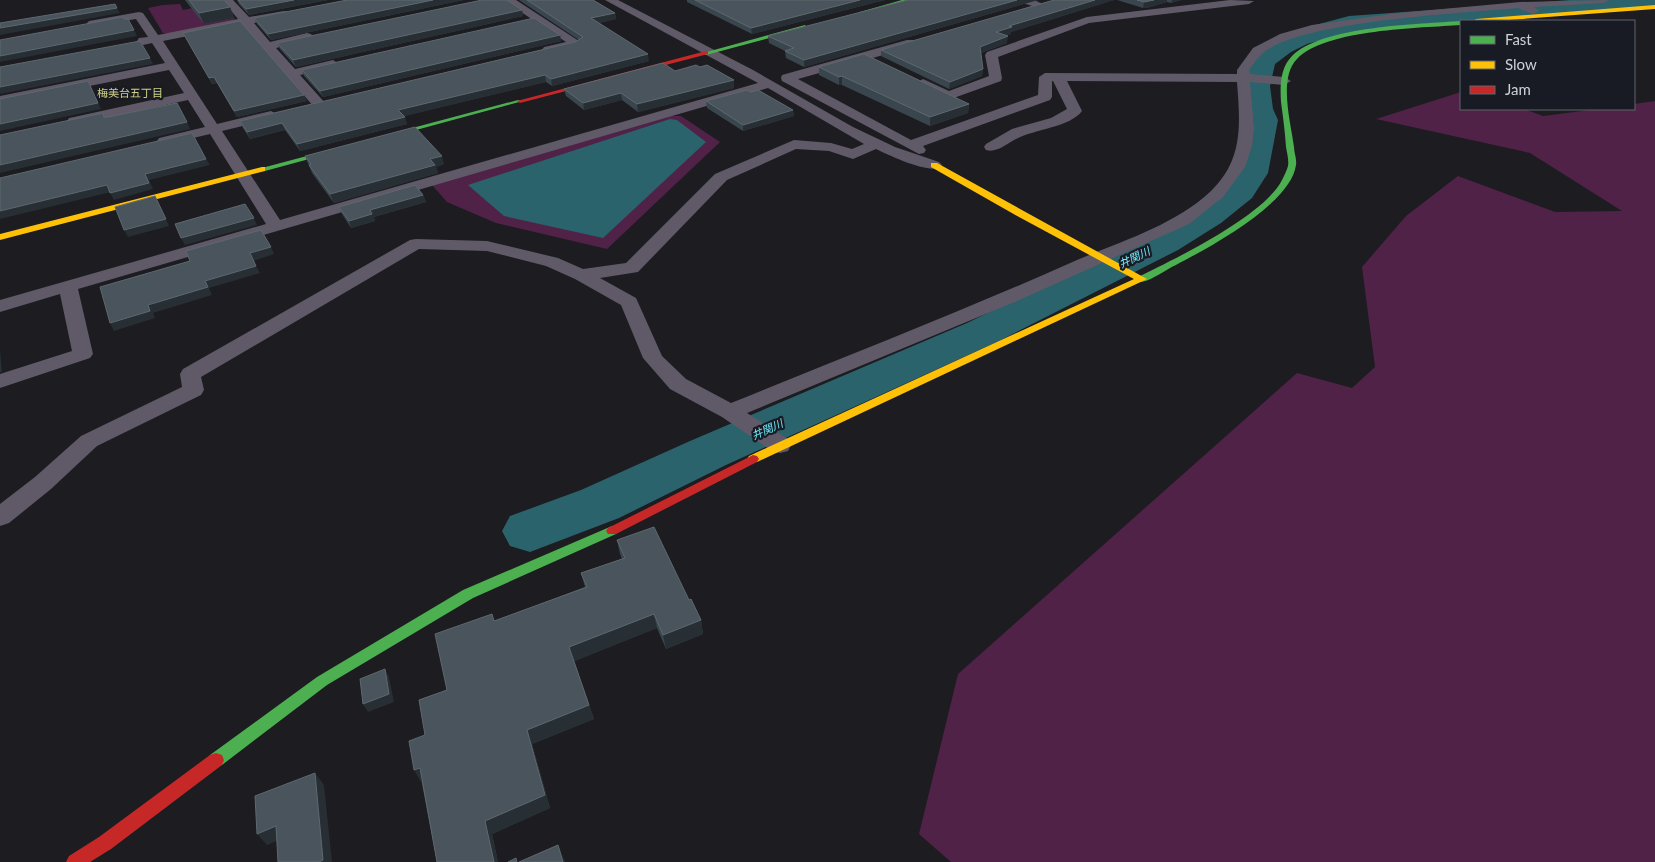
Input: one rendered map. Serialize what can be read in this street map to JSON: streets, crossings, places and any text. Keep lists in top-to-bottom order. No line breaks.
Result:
{"districts":["梅美台五丁目"],"water":["井関川"],"legend":["Fast","Slow","Jam"]}
